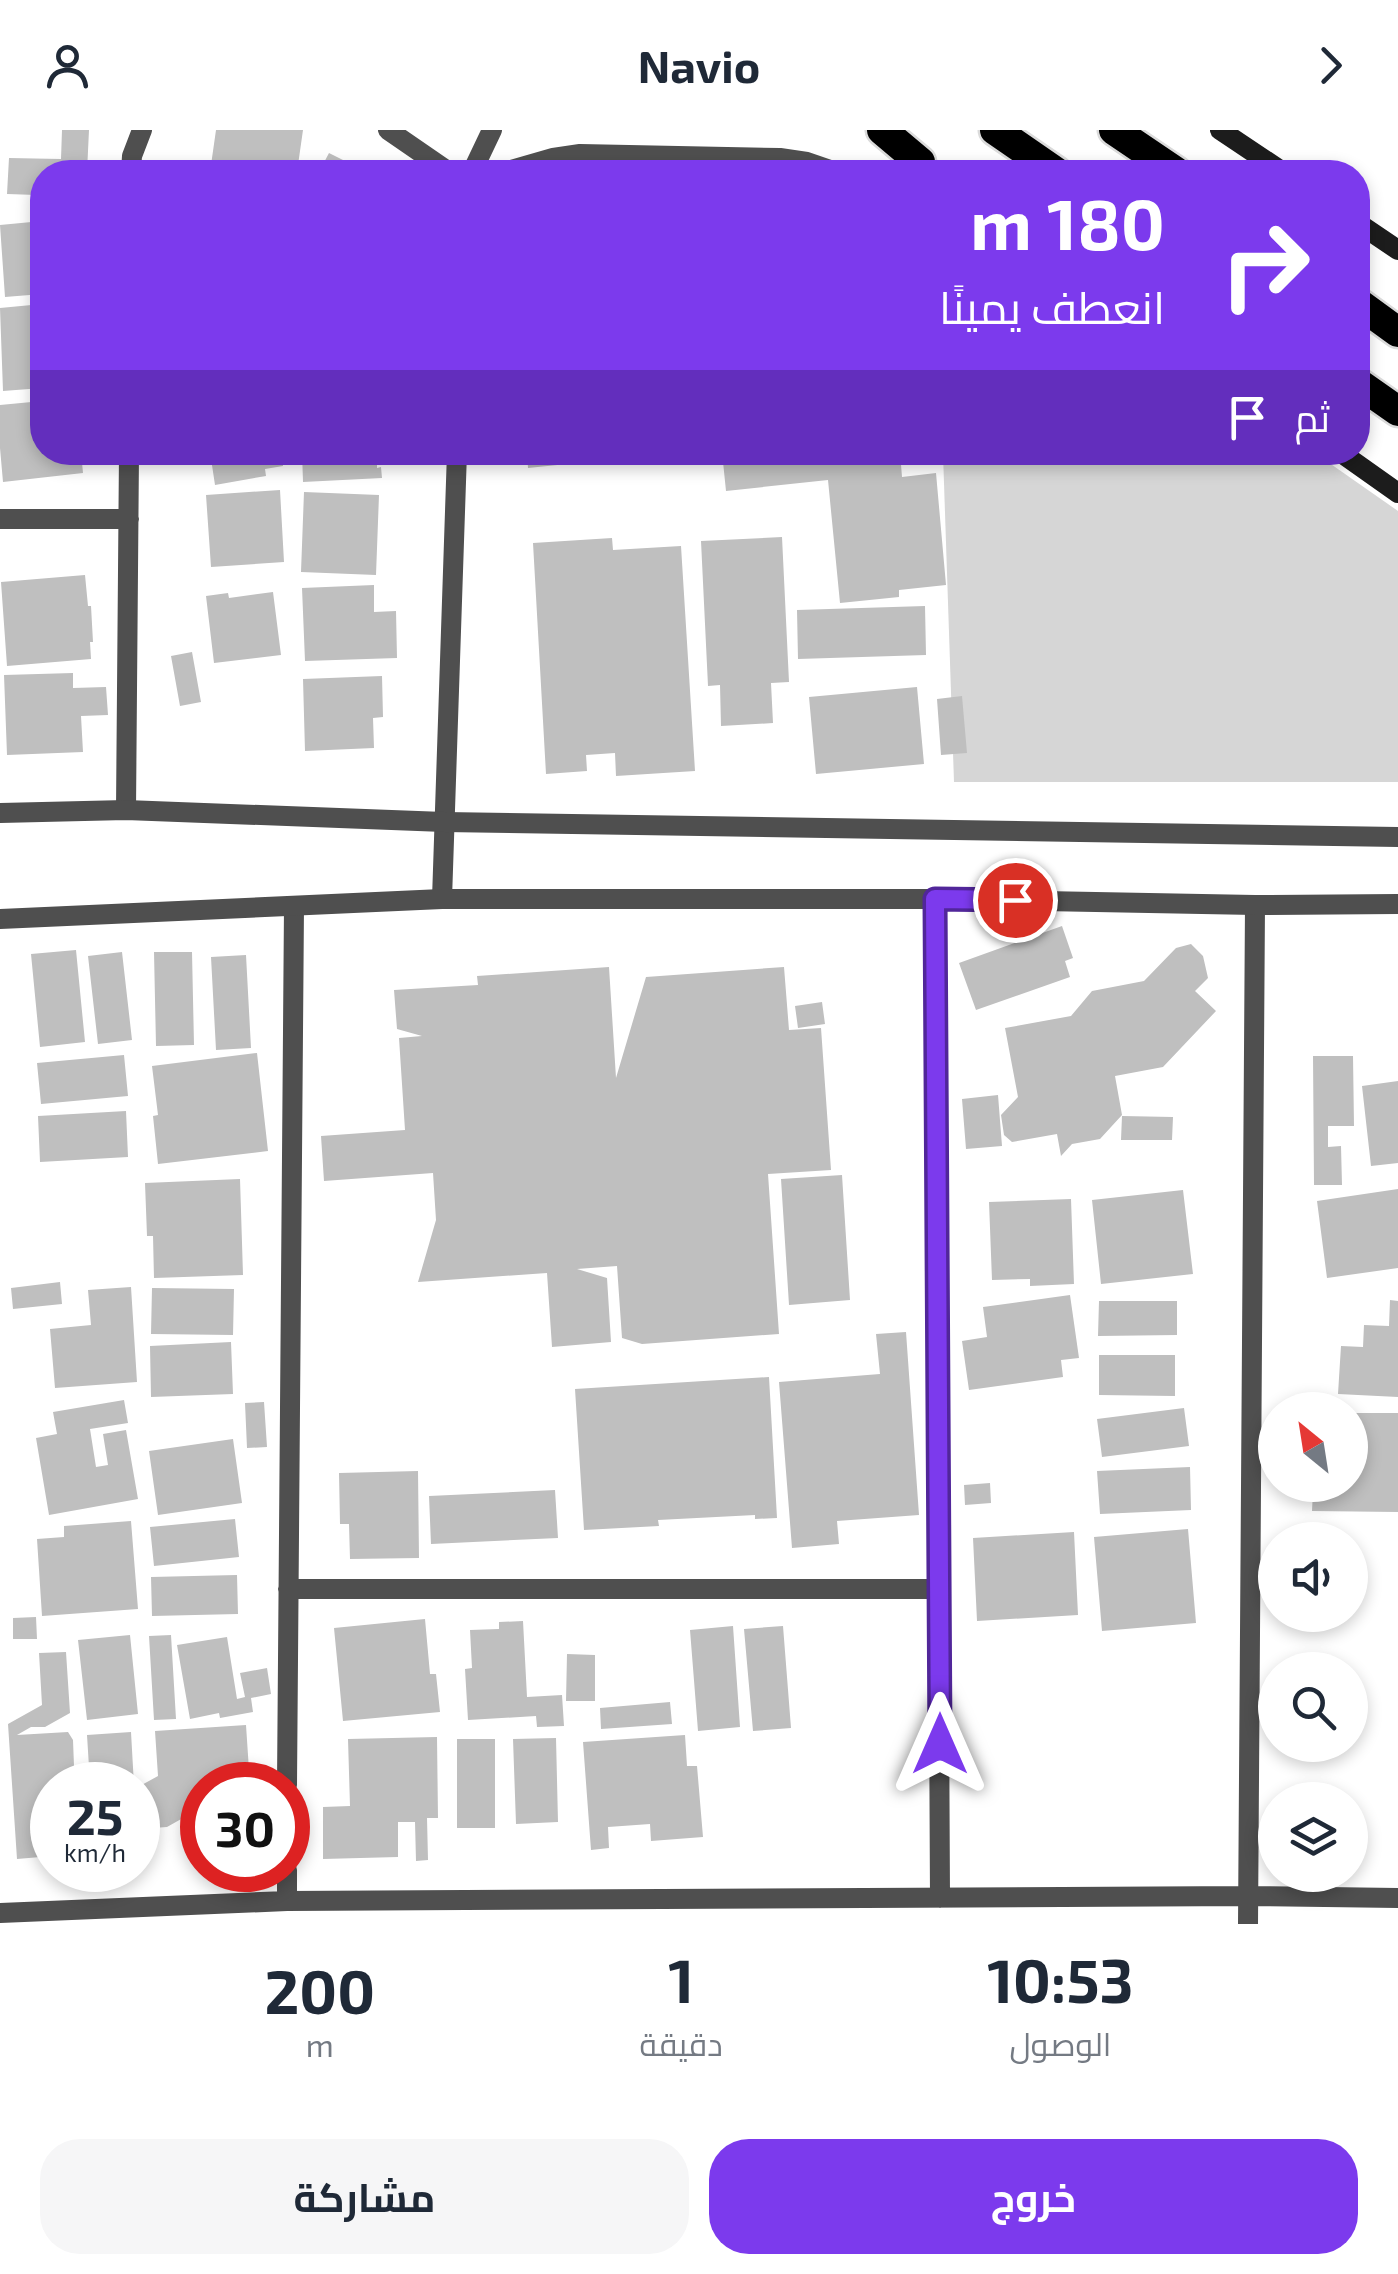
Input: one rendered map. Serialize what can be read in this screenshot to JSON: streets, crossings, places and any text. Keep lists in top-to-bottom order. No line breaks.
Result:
{"north":"top left","page":{"header":"Navio","turn":["180 m","انعطف يمينًا"],"then":"ثم","speed":"25 km/h","limit":"30","eta":["10:53","الوصول","1","دقيقة","200","m"],"buttons":["خروج","مشاركة"]}}
